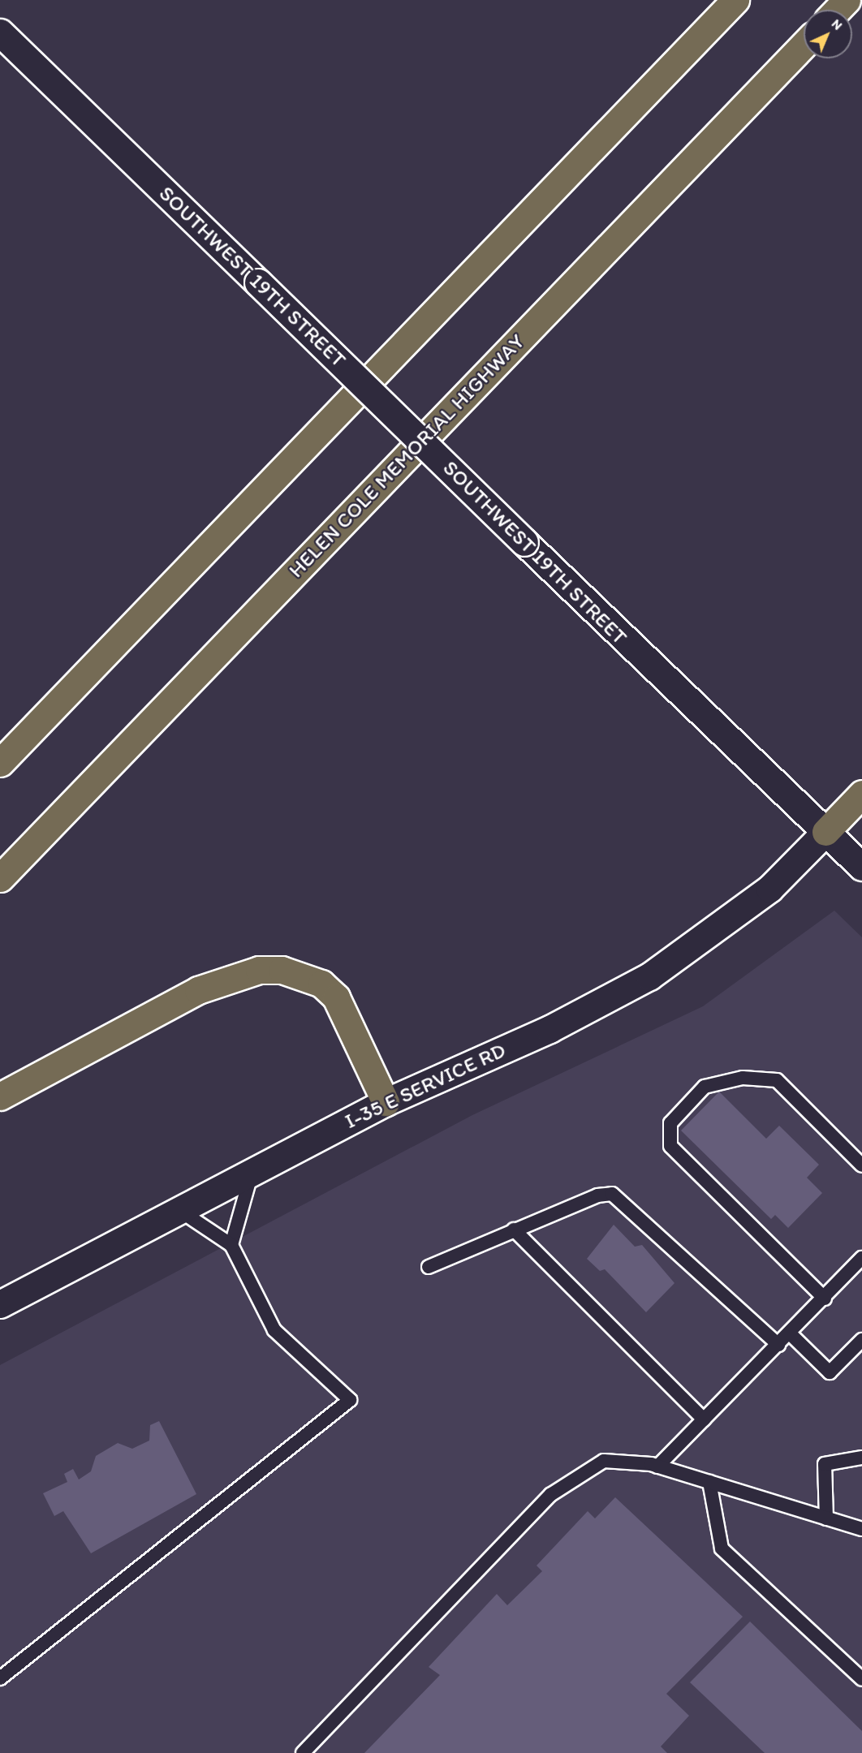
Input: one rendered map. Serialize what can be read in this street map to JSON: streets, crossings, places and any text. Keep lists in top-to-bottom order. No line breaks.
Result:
{"streets":{"highway":["HELEN COLE MEMORIAL HIGHWAY"],"main road":["SOUTHWEST 19TH STREET","I-35 E SERVICE RD"]},"crossings":[["SOUTHWEST 19TH STREET","I-35 E SERVICE RD"]],"north":"top right"}
